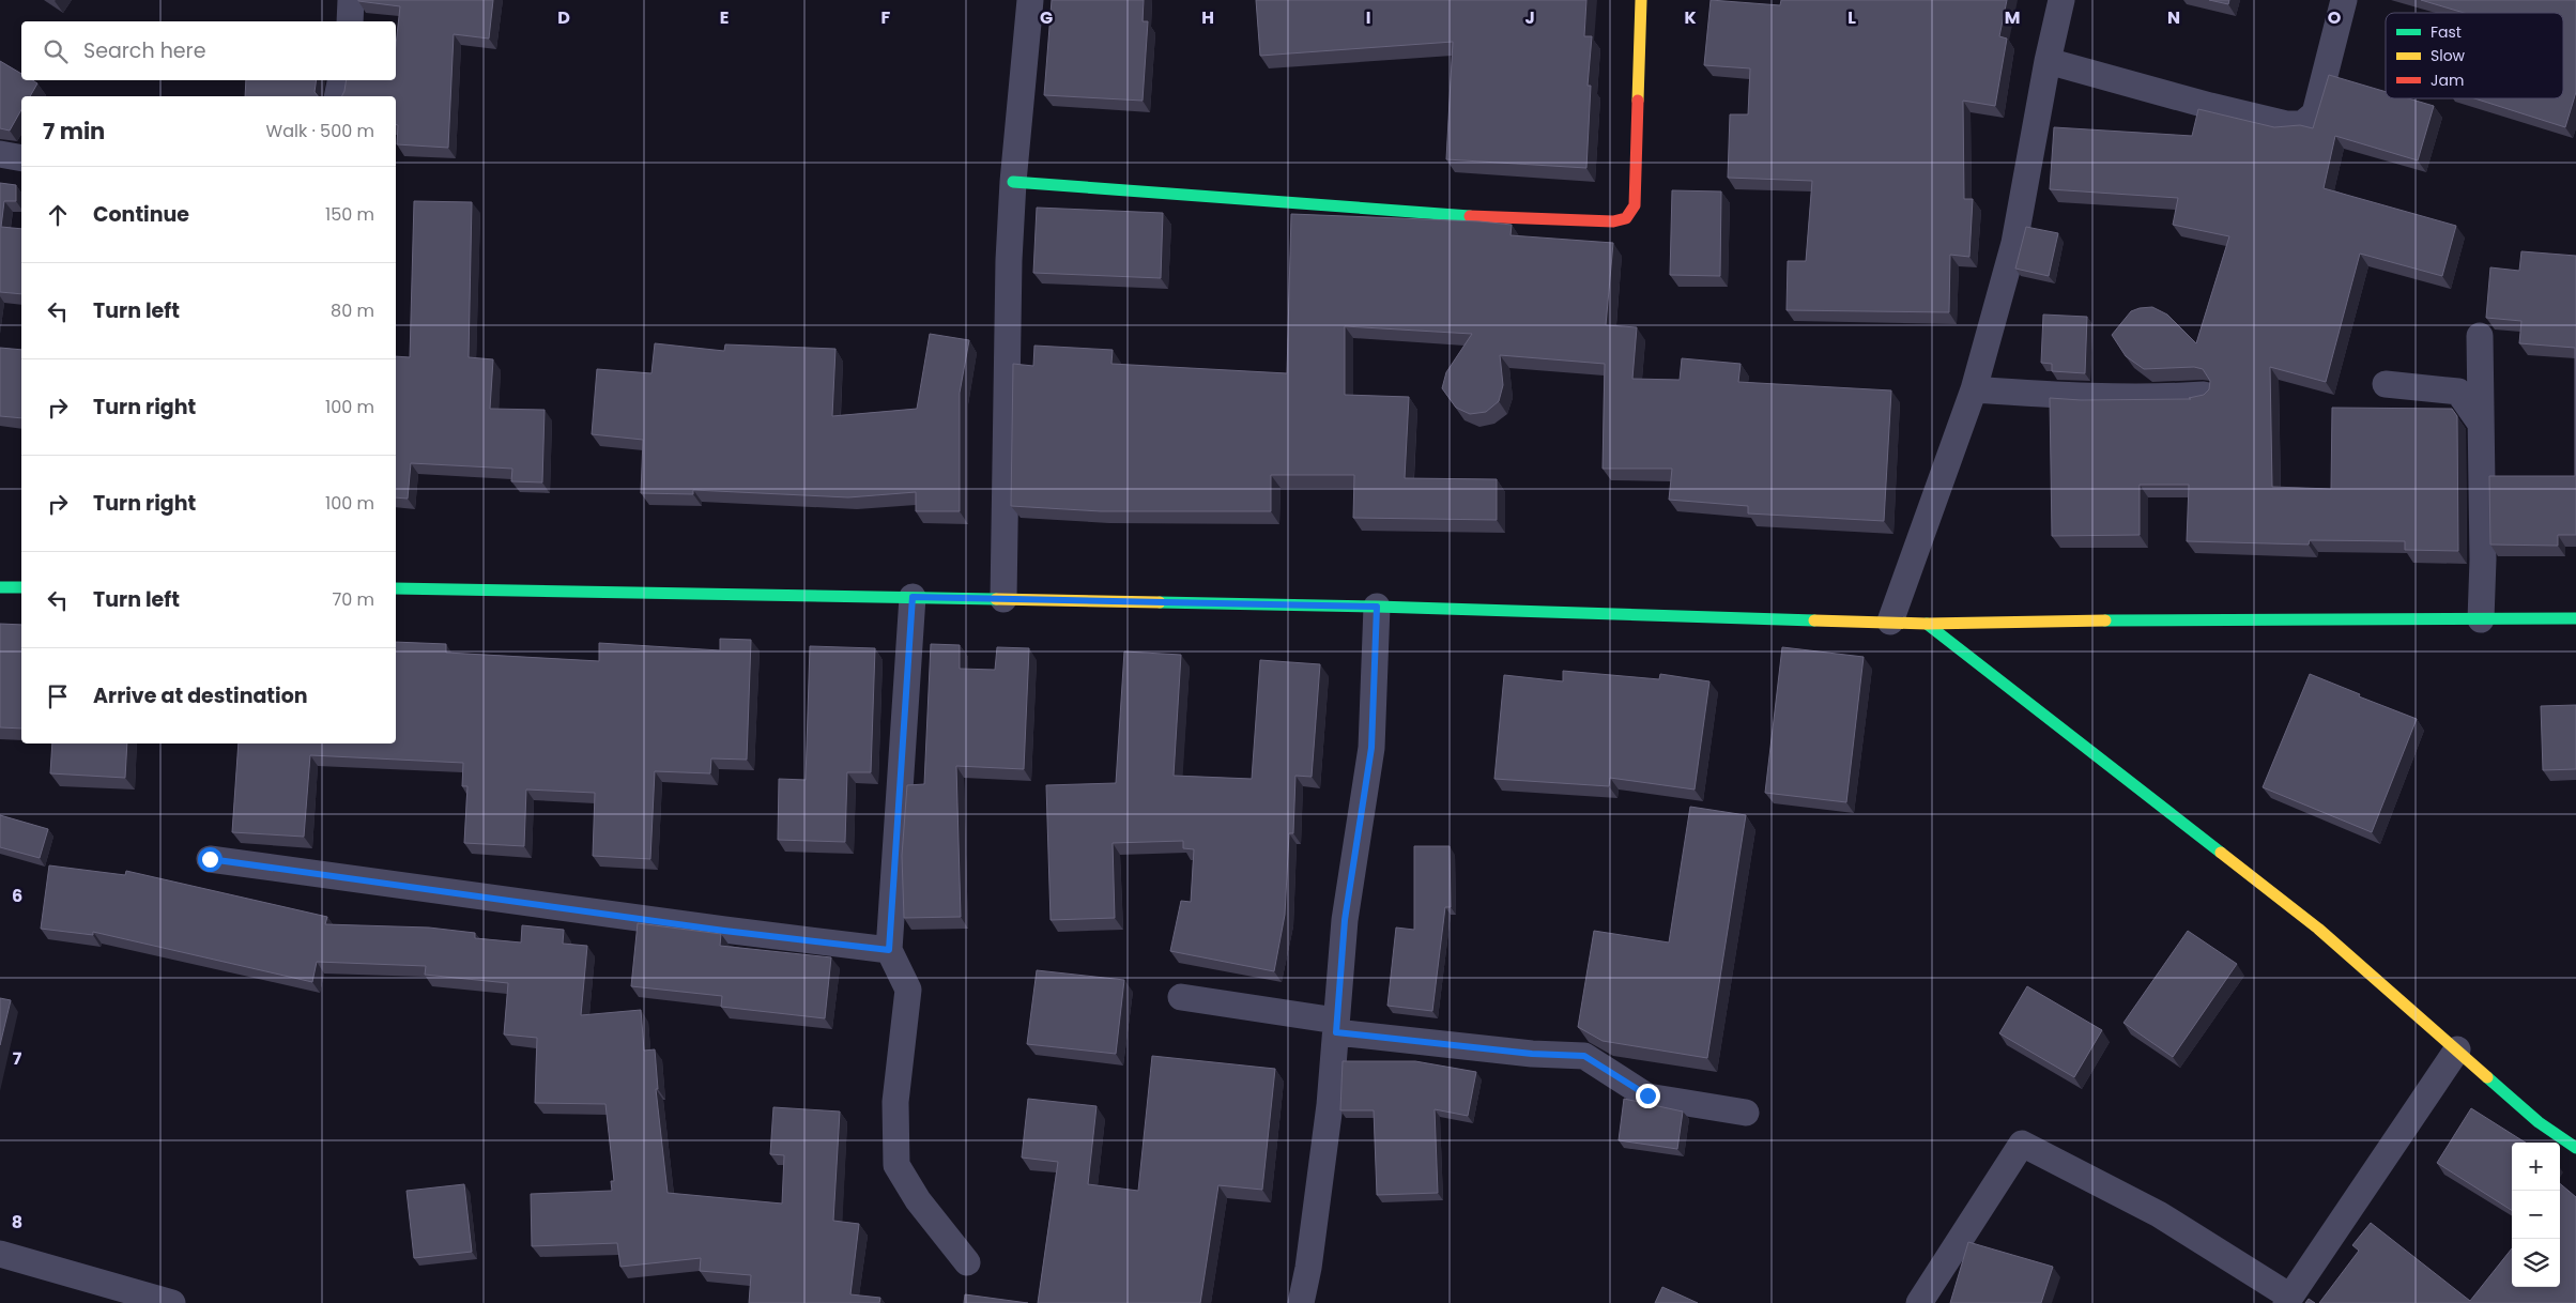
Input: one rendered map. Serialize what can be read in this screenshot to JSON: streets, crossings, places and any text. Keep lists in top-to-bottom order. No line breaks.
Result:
{"legend":["Fast","Slow","Jam"],"page":{"search":"Search here","heading":["7 min","Walk · 500 m"],"list":[["Continue","150 m"],["Turn left","80 m"],["Turn right","100 m"],["Turn right","100 m"],["Turn left","70 m"],"Arrive at destination"],"map_buttons":["+","−"]},"grid":{"columns":["D","E","F","G","H","I","J","K","L","M","N","O"],"rows":["6","7","8"]}}
